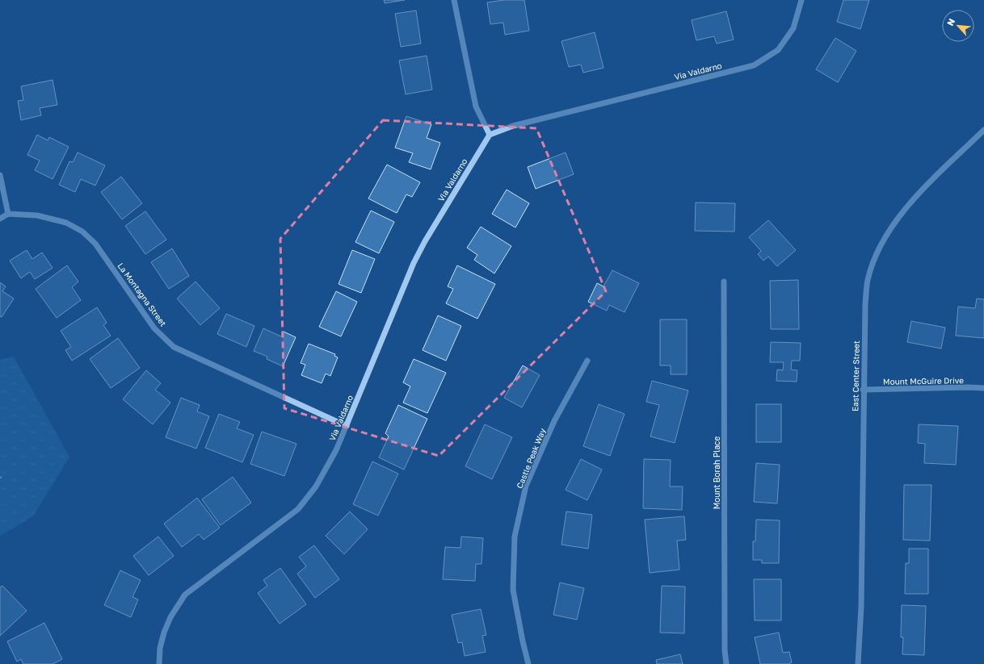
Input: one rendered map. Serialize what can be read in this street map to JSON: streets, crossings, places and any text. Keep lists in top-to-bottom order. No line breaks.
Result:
{"streets":{"street":["Via Valdarno","La Montagna Street","East Center Street","Mount McGuire Drive","Castle Peak Way","Mount Borah Place"]},"crossings":[["Via Valdarno","La Montagna Street"],["East Center Street","Mount McGuire Drive"]],"north":"top left"}
